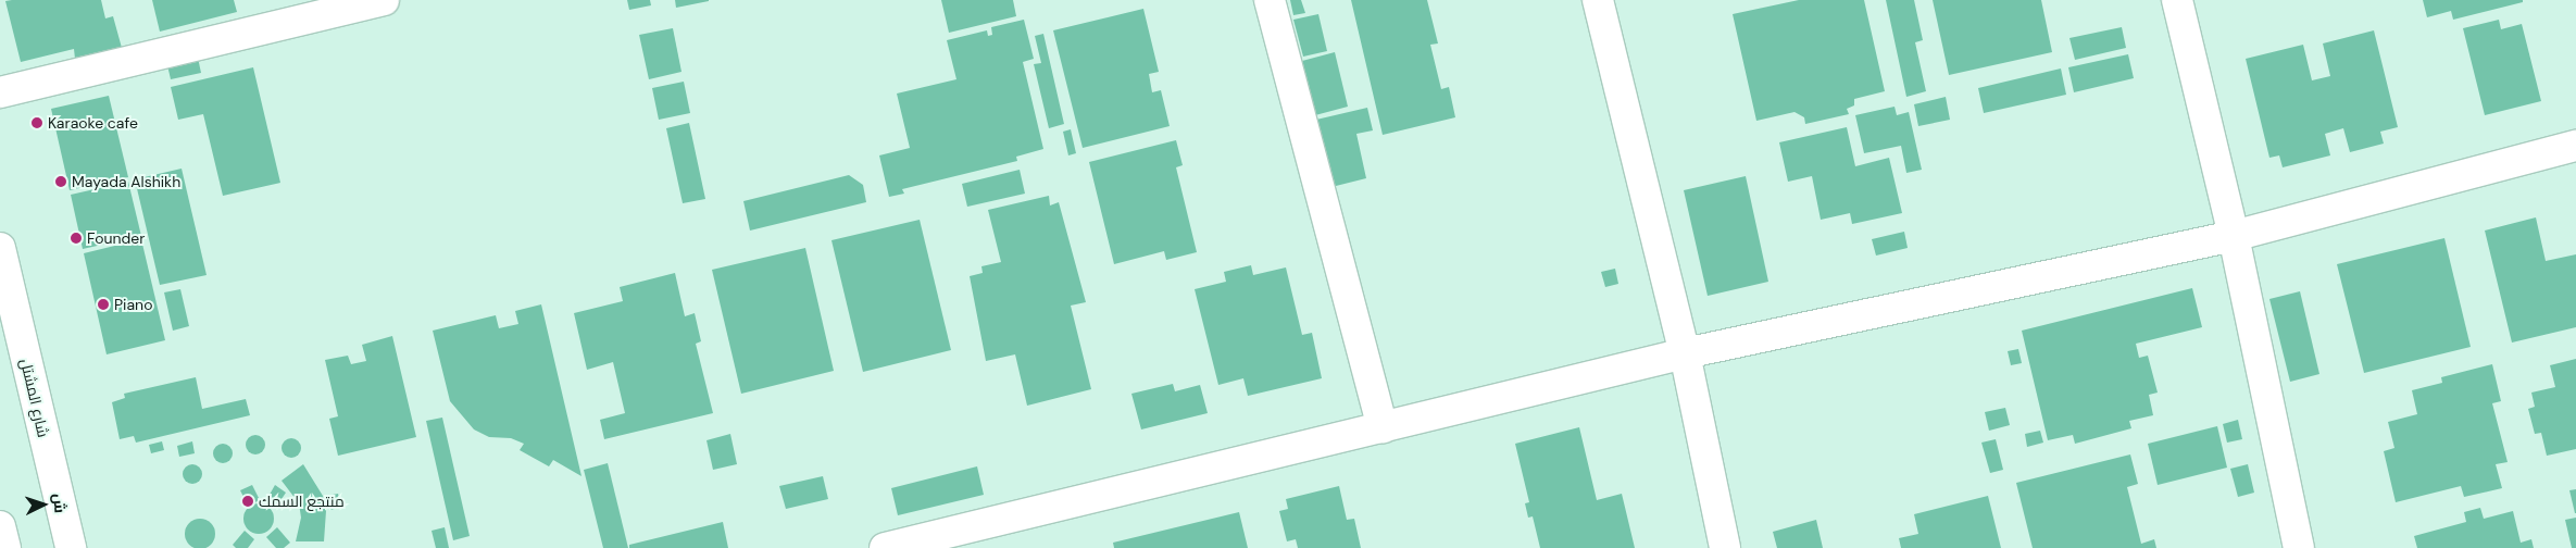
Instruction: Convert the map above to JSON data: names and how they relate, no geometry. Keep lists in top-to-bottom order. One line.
{"streets":{"street":["شارع المشتل"]},"places":["Karaoke cafe","Mayada Alshikh","Founder","Piano","منتجع السمك"],"north":"right"}
